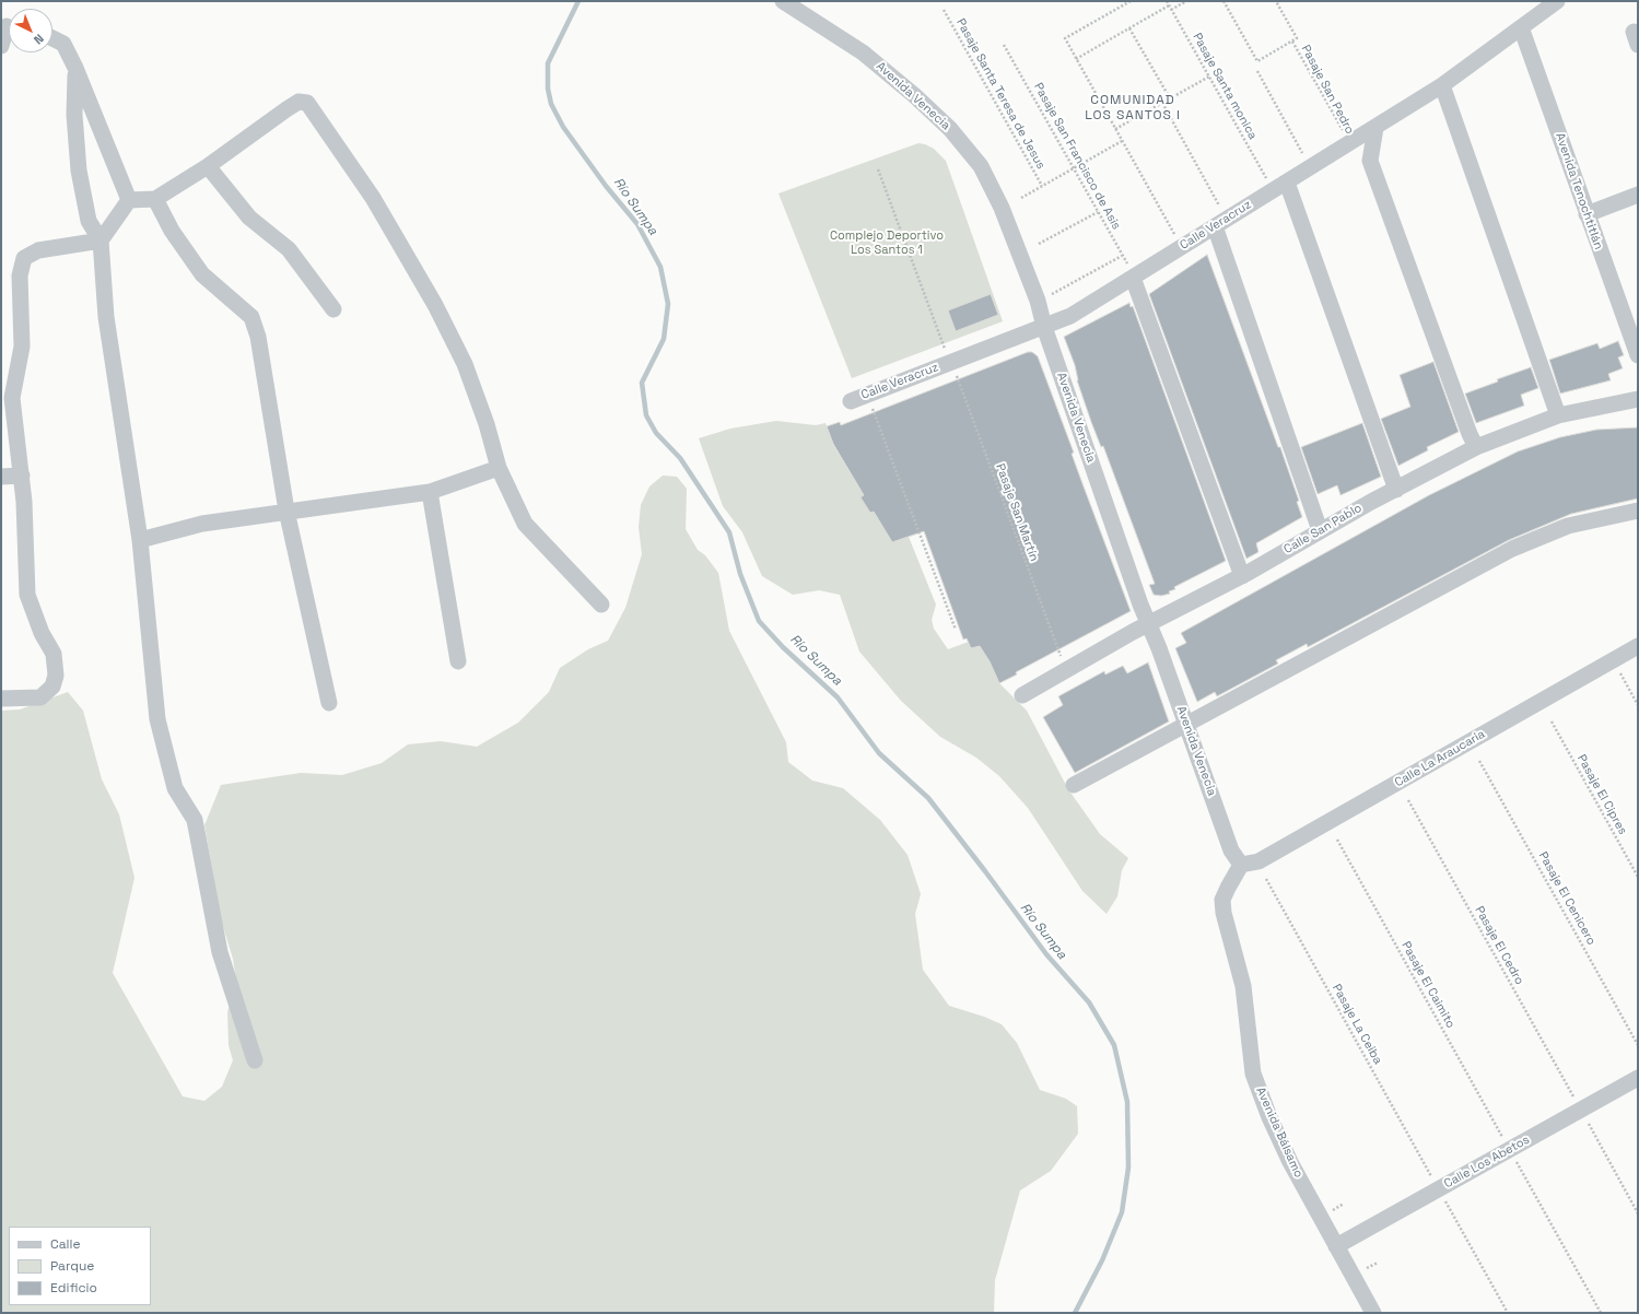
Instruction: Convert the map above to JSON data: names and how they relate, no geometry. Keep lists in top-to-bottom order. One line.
{"streets":{"street":["Avenida Venecia","Avenida Tenochtitlán","Calle Veracruz","Calle San Pablo","Calle La Araucaria","Avenida Bálsamo","Calle Los Abetos"],"path":["Pasaje Santa monica","Pasaje San Pedro","Pasaje Santa Teresa de Jesus","Pasaje San Francisco de Asis","Pasaje San Martín","Pasaje El Cipres","Pasaje El Cenicero","Pasaje El Cedro","Pasaje El Caimito","Pasaje La Ceiba"]},"crossings":[["Pasaje San Pedro","Calle Veracruz"],["Avenida Venecia","Calle Veracruz"],["Avenida Venecia","Calle San Pablo"],["Avenida Venecia","Calle La Araucaria"],["Avenida Venecia","Avenida Bálsamo"],["Pasaje San Francisco de Asis","Calle Veracruz"],["Avenida Tenochtitlán","Calle Veracruz"],["Calle Veracruz","Pasaje San Martín"],["Pasaje San Martín","Calle San Pablo"],["Calle La Araucaria","Avenida Bálsamo"],["Avenida Bálsamo","Calle Los Abetos"]],"districts":["COMUNIDAD LOS SANTOS I"],"water":["Río Sumpa"],"parks":["Complejo Deportivo Los Santos 1"],"legend":["Calle","Parque","Edificio"],"north":"bottom right"}
